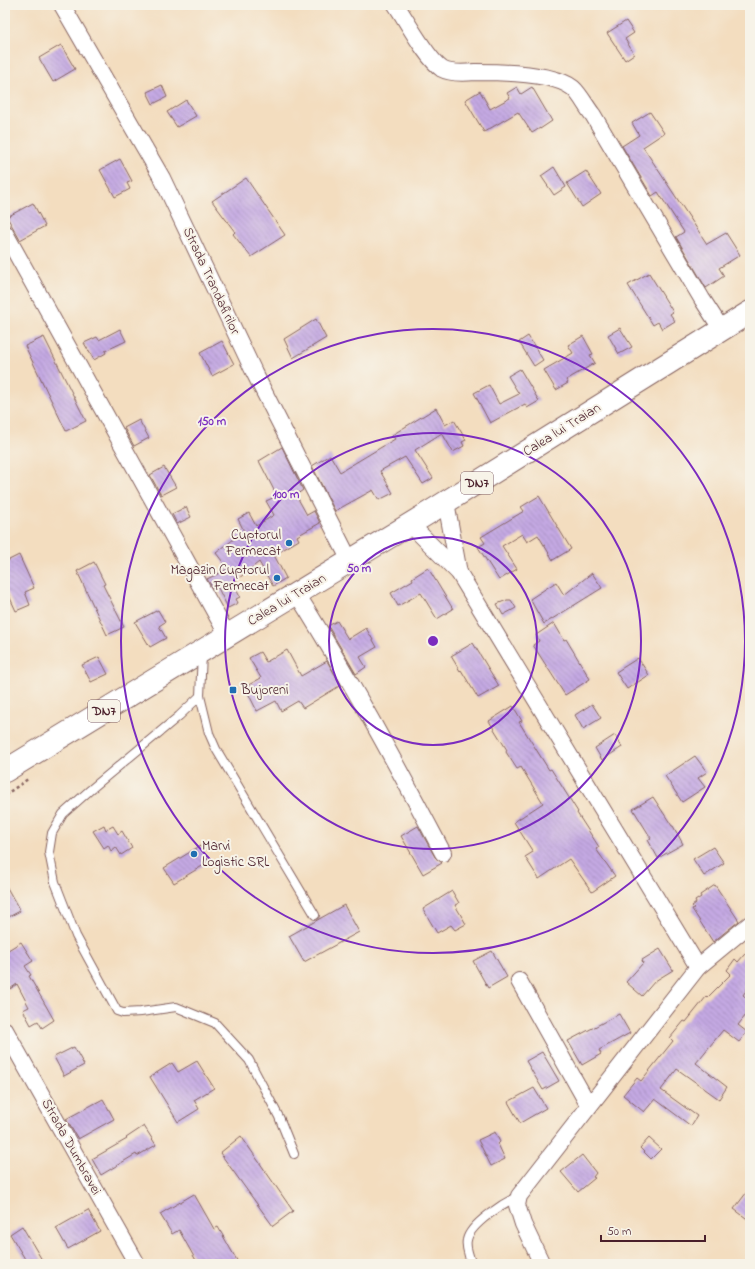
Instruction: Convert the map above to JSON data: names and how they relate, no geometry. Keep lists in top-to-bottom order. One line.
{"streets":{"highway":["Calea lui Traian","DN7"],"street":["Strada Trandafirilor","Strada Dumbravei"]},"crossings":[["Strada Trandafirilor","Calea lui Traian"]],"places":{"other":["Cuptorul Fermecat","Magazin Cuptorul Fermecat","Marvi Logistic SRL"],"transit":["Bujoreni"]},"scale_bar":"50 m","rings":["150 m","100 m","50 m"]}
